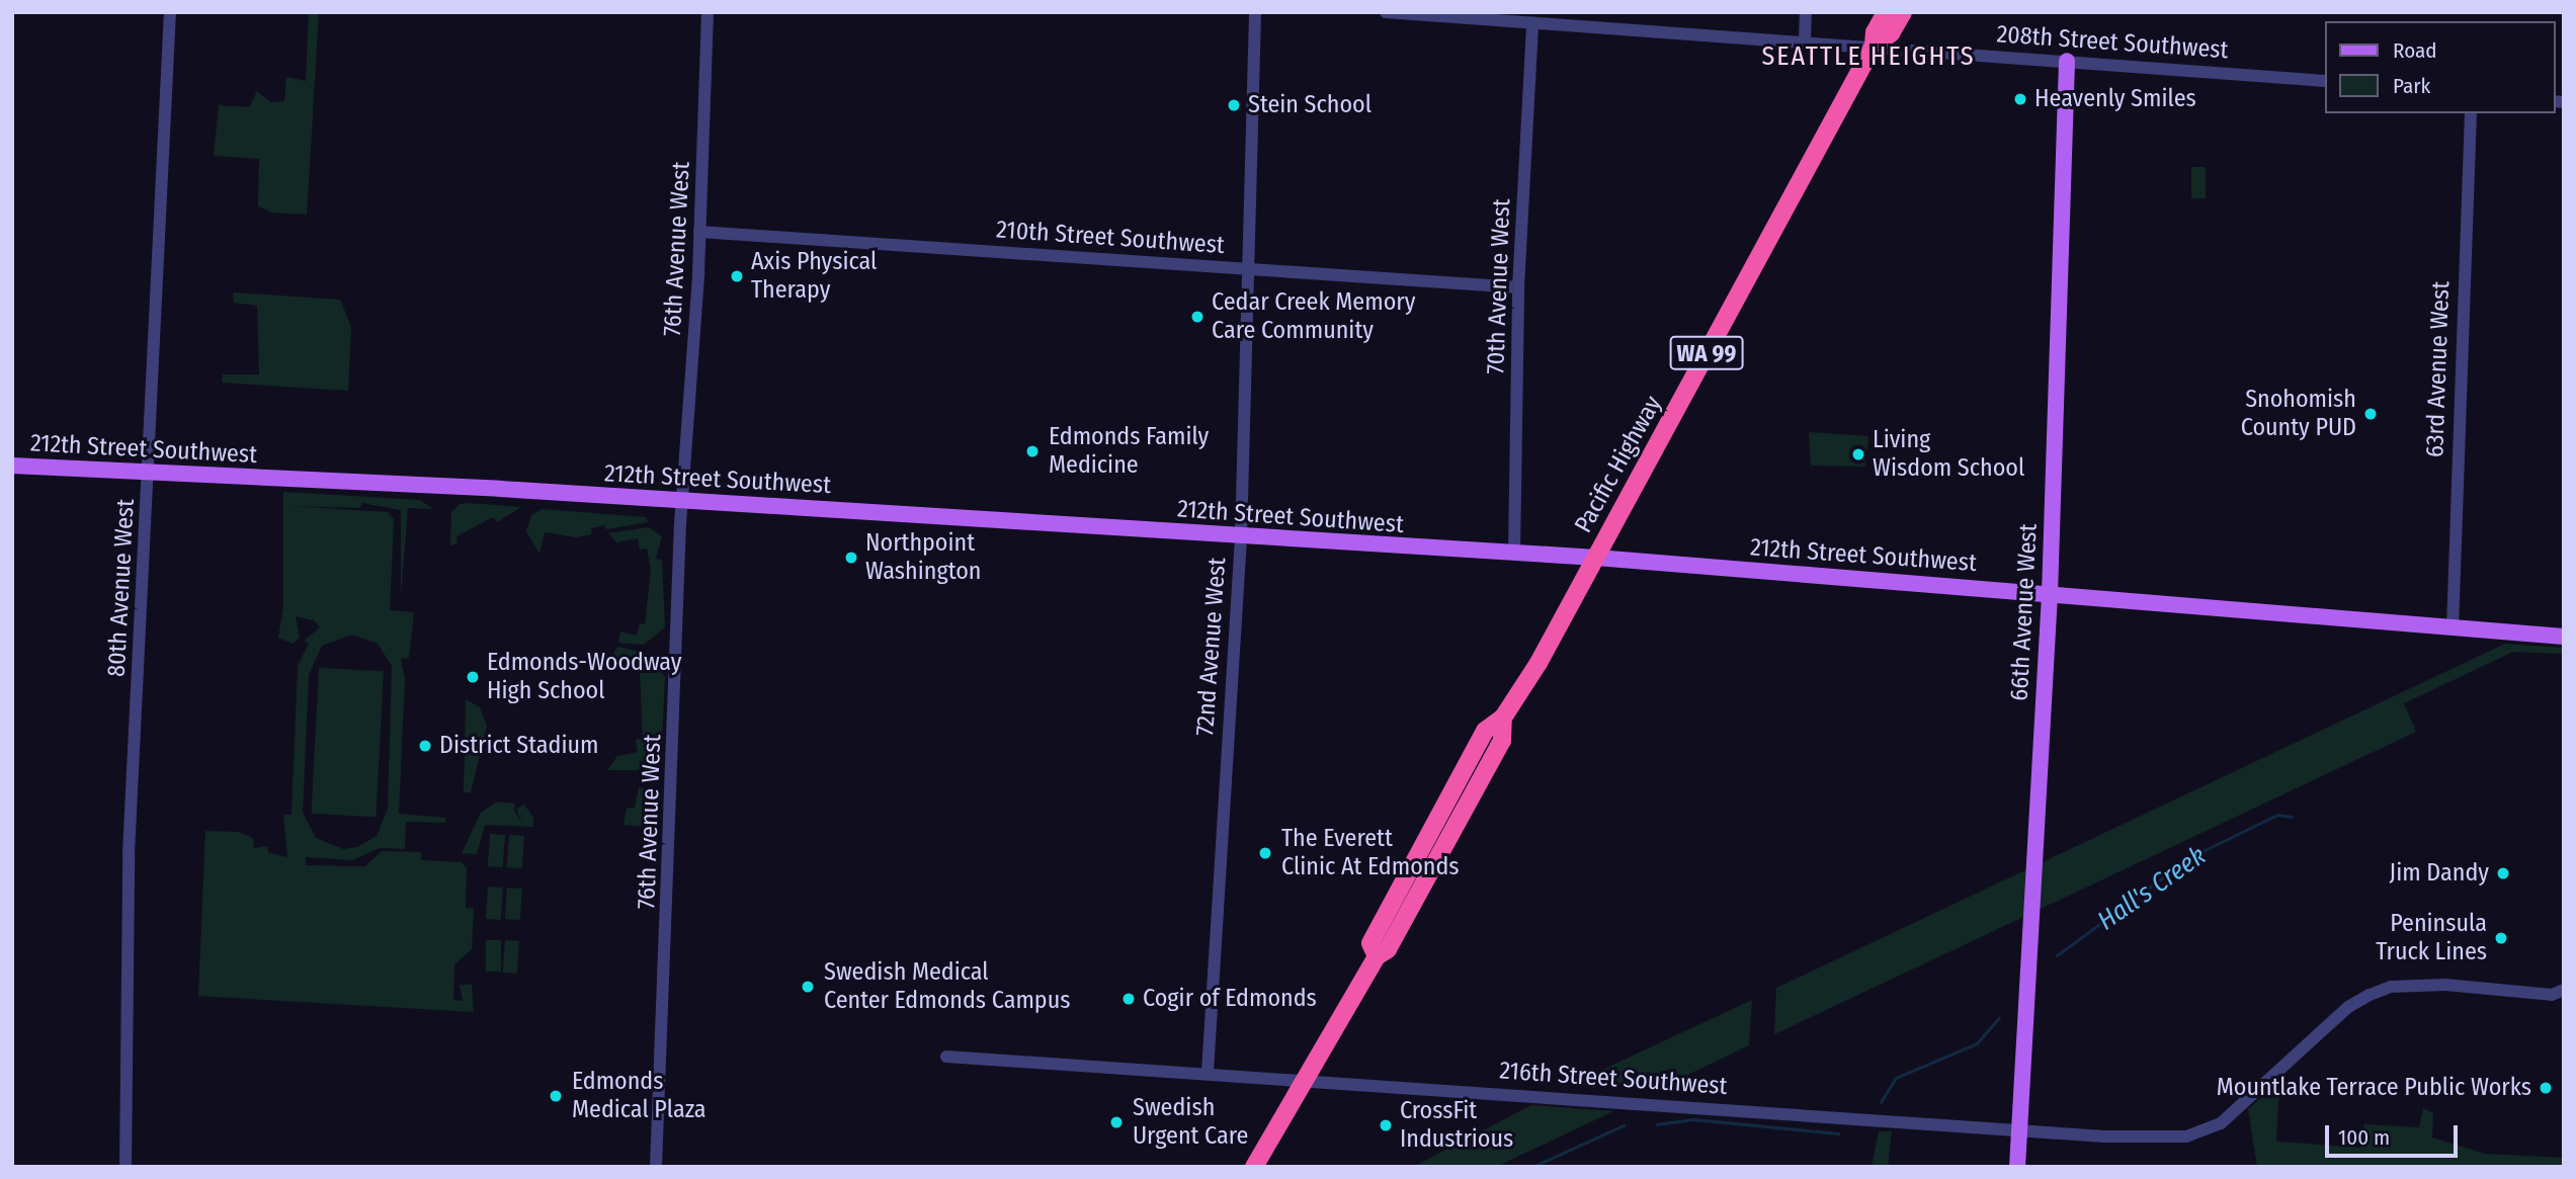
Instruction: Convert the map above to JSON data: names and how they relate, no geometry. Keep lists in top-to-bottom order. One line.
{"streets":{"highway":["WA 99","Pacific Highway"],"main road":["212th Street Southwest","66th Avenue West"],"street":["208th Street Southwest","210th Street Southwest","76th Avenue West","70th Avenue West","63rd Avenue West","80th Avenue West","72nd Avenue West","216th Street Southwest"]},"crossings":[["208th Street Southwest","70th Avenue West"],["208th Street Southwest","Pacific Highway"],["208th Street Southwest","66th Avenue West"],["210th Street Southwest","76th Avenue West"],["210th Street Southwest","70th Avenue West"],["210th Street Southwest","72nd Avenue West"],["76th Avenue West","212th Street Southwest"],["70th Avenue West","212th Street Southwest"],["63rd Avenue West","212th Street Southwest"],["212th Street Southwest","Pacific Highway"],["212th Street Southwest","80th Avenue West"],["212th Street Southwest","66th Avenue West"],["212th Street Southwest","72nd Avenue West"],["Pacific Highway","216th Street Southwest"],["66th Avenue West","216th Street Southwest"],["72nd Avenue West","216th Street Southwest"]],"districts":["SEATTLE HEIGHTS"],"water":["Hall's Creek"],"places":["Heavenly Smiles","Stein School","Axis Physical Therapy","Cedar Creek Memory Care Community","Snohomish County PUD","Edmonds Family Medicine","Living Wisdom School","Northpoint Washington","Edmonds-Woodway High School","District Stadium","The Everett Clinic At Edmonds","Jim Dandy","Peninsula Truck Lines","Swedish Medical Center Edmonds Campus","Cogir of Edmonds","Mountlake Terrace Public Works","Edmonds Medical Plaza","Swedish Urgent Care","CrossFit Industrious"],"legend":["Road","Park"],"scale_bar":"100 m"}
